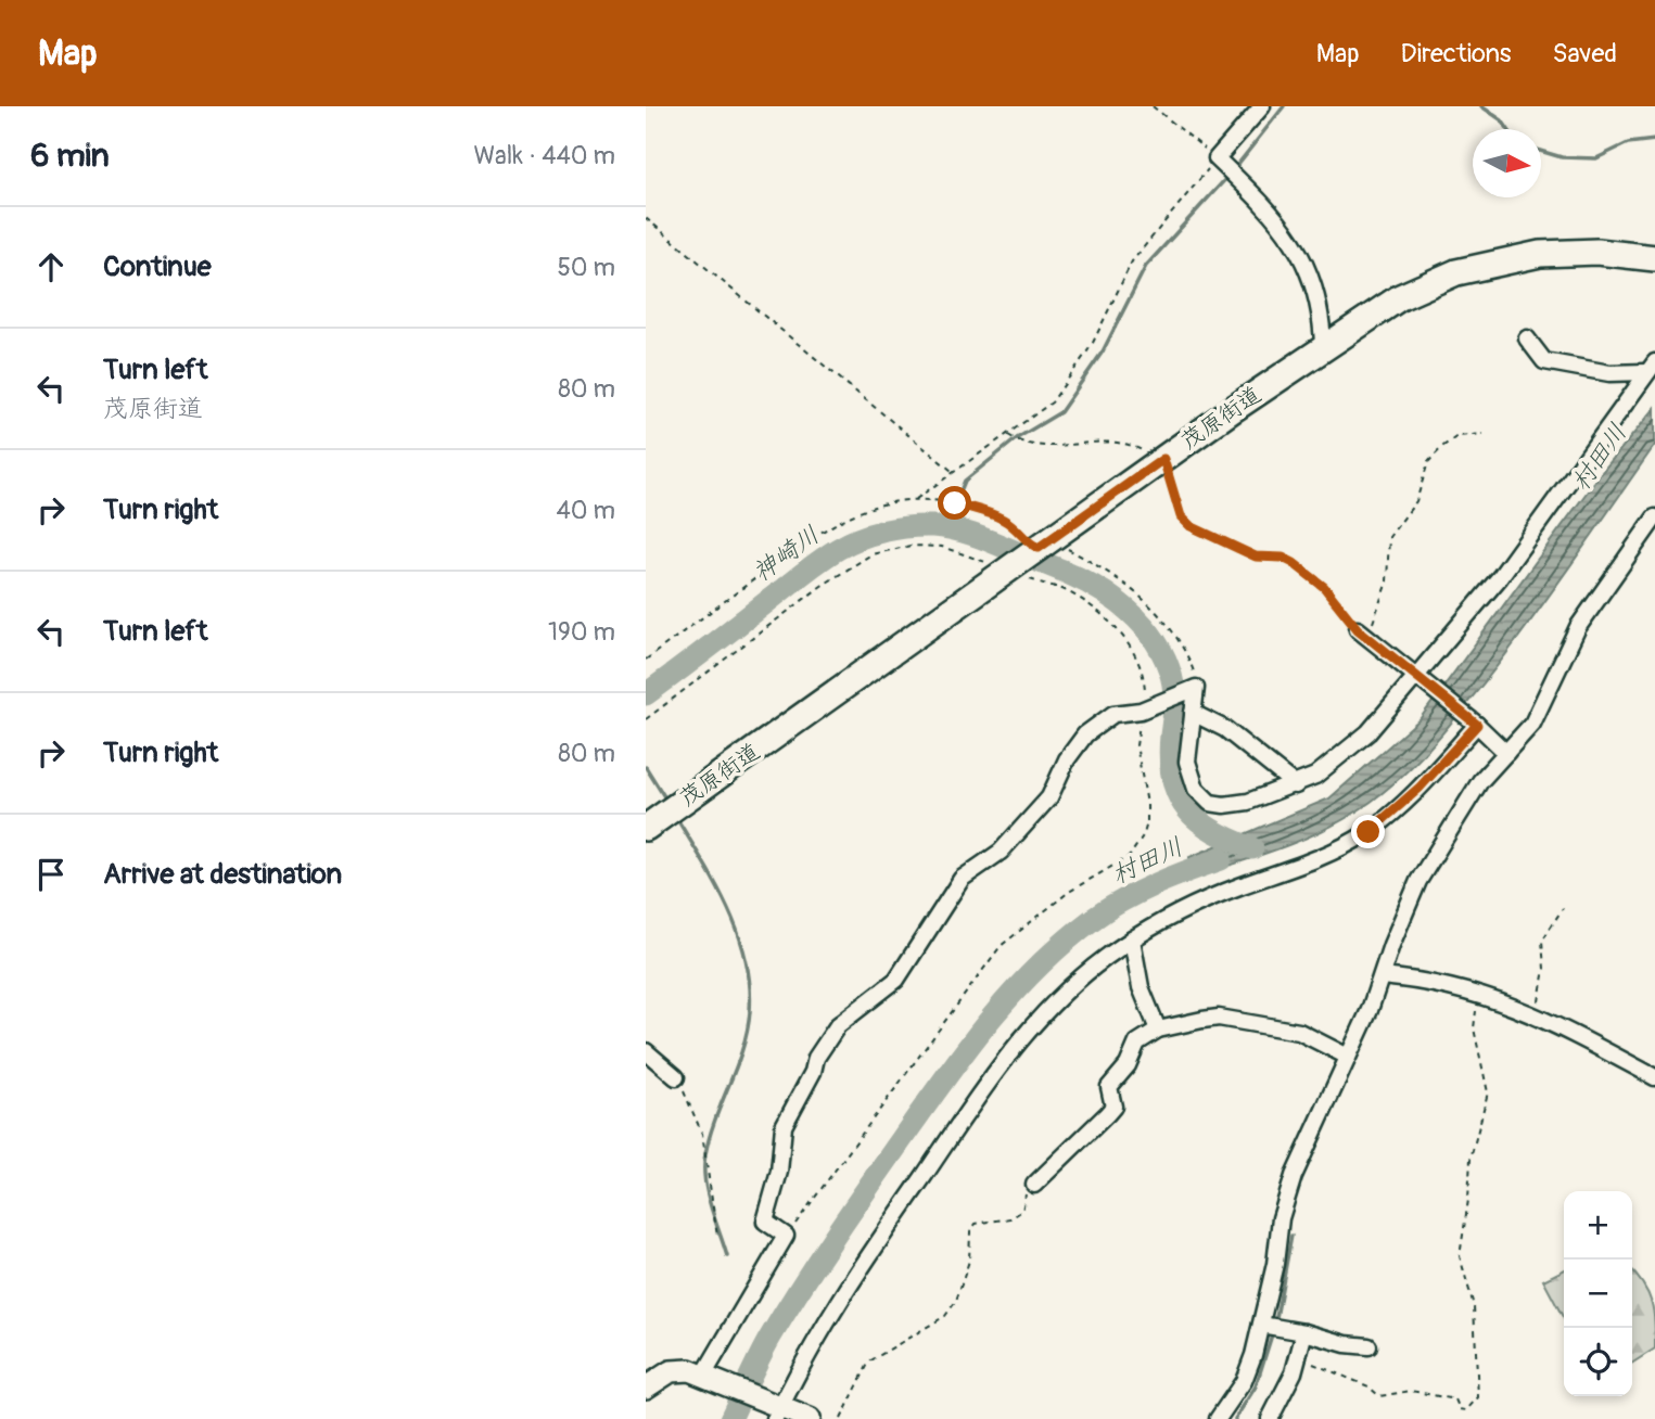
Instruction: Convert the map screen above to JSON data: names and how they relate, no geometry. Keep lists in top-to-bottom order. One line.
{"streets":{"main road":["茂原街道"]},"water":["村田川","神崎川"],"north":"right","page":{"header":"Map","nav":["Map","Directions","Saved"],"heading":["6 min","Walk · 440 m"],"list":[["Continue","50 m"],["Turn left","茂原街道","80 m"],["Turn right","40 m"],["Turn left","190 m"],["Turn right","80 m"],"Arrive at destination"],"map_buttons":["+","−"]}}
